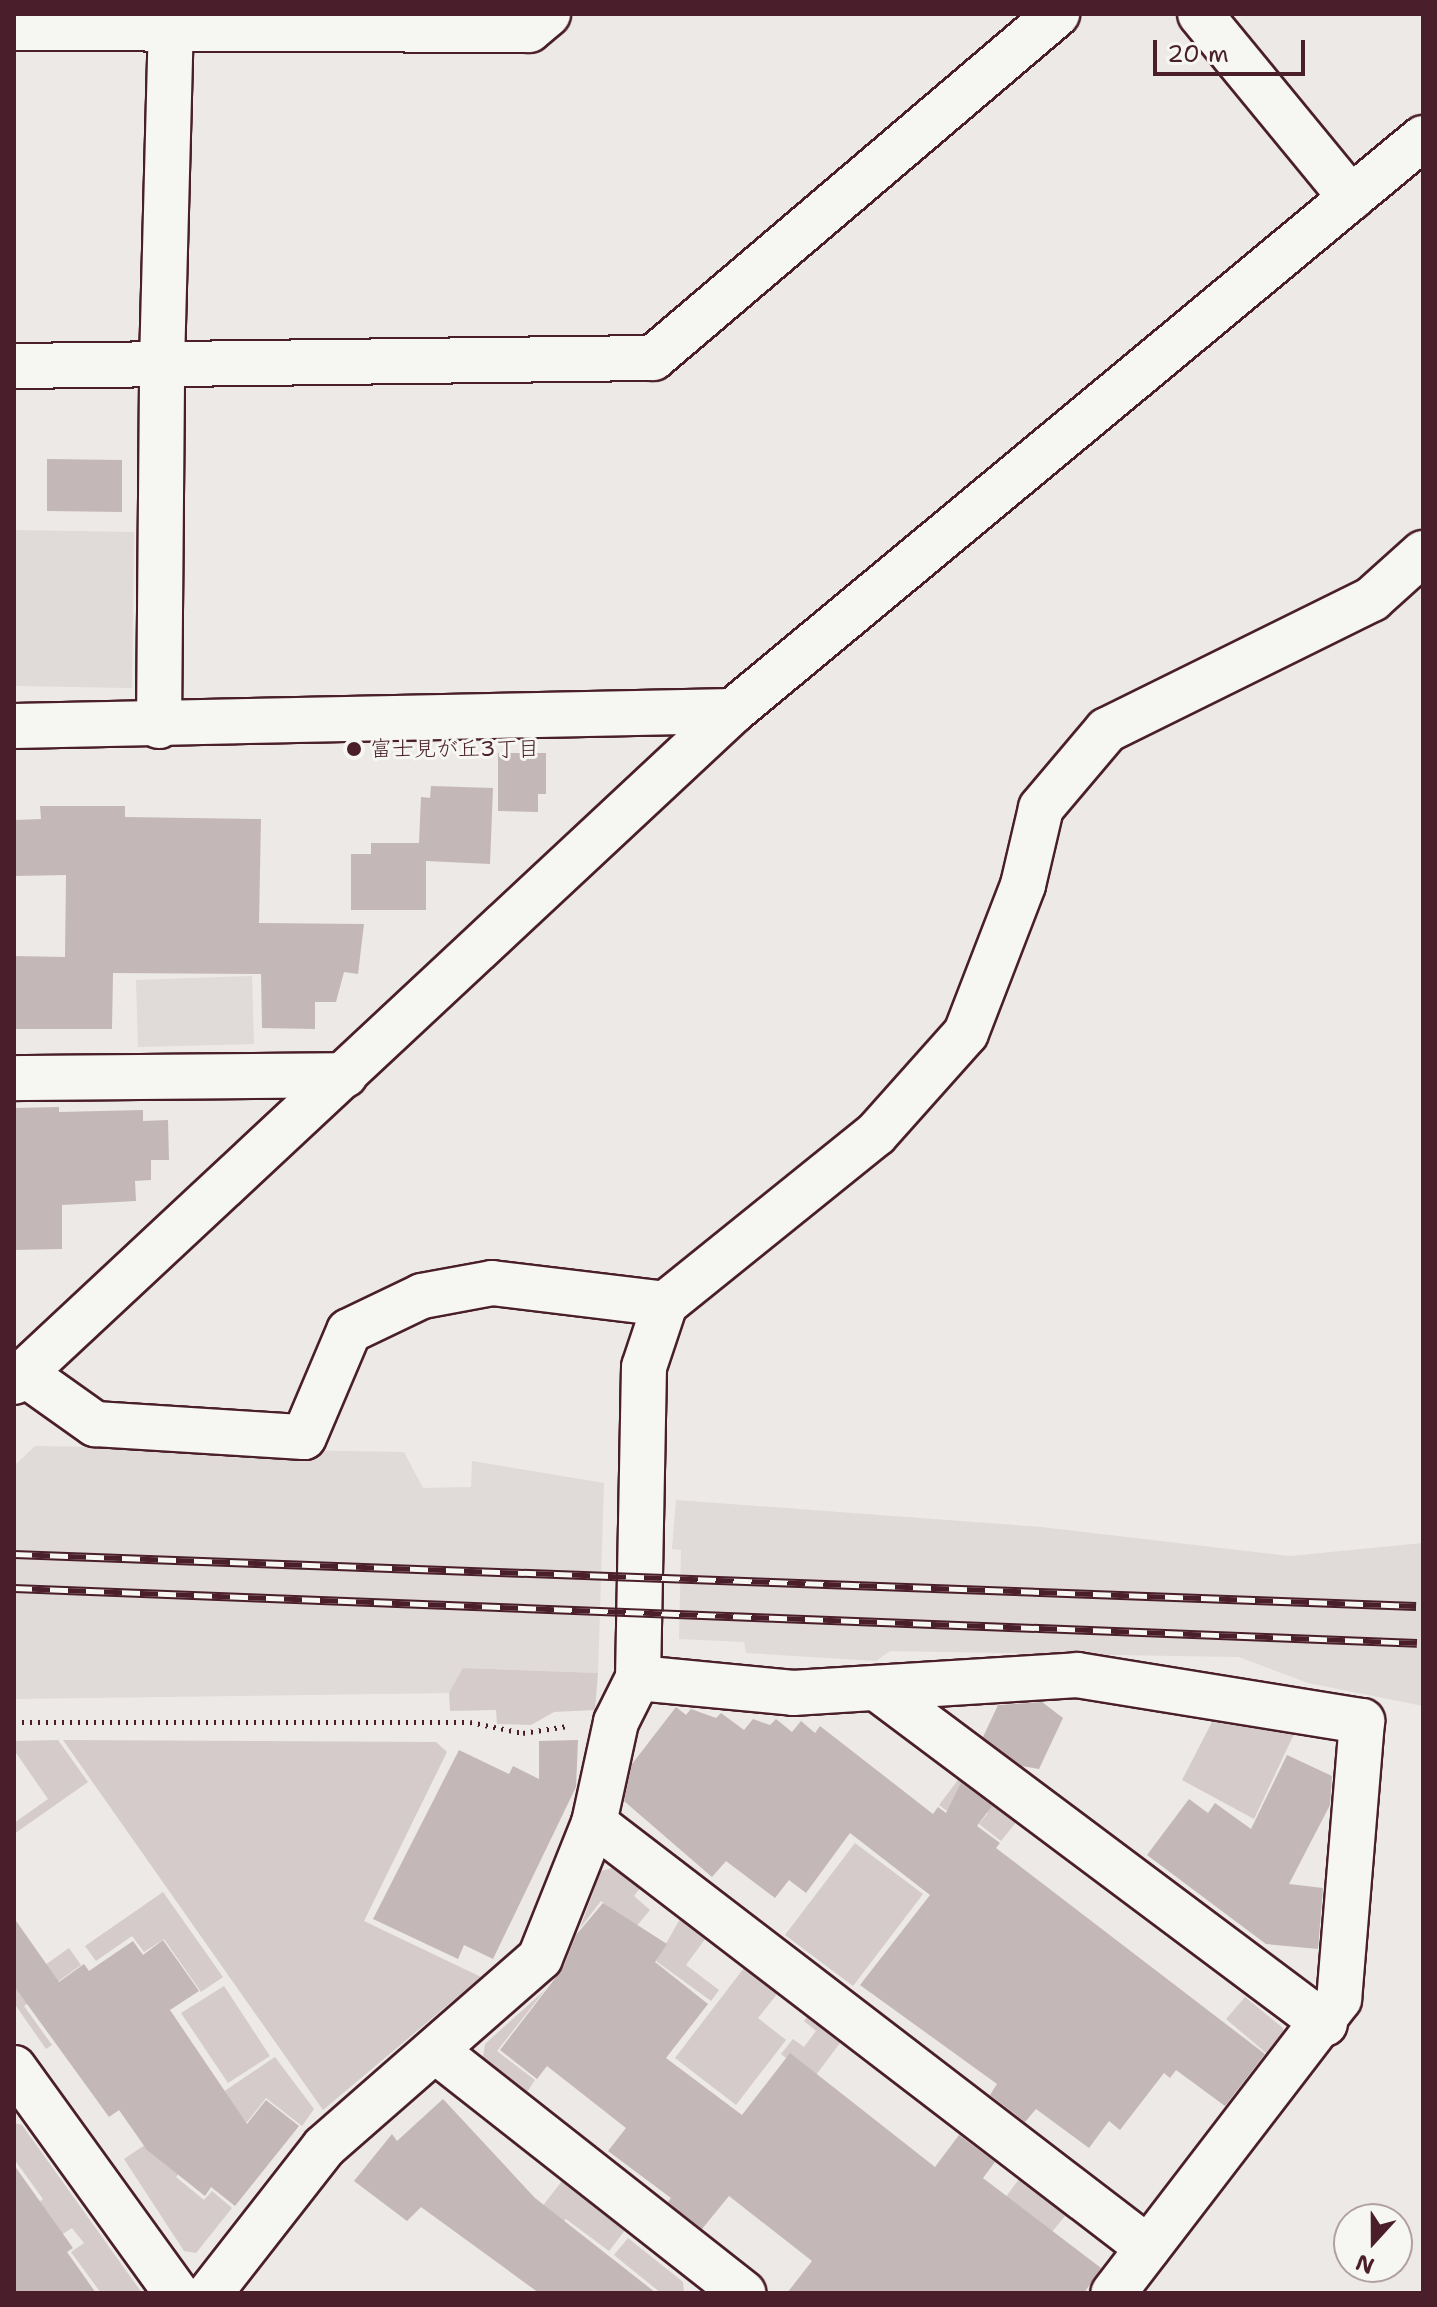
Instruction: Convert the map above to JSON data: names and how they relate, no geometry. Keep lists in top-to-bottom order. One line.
{"places":["富士見が丘3丁目"],"scale_bar":"20 m","north":"bottom"}
